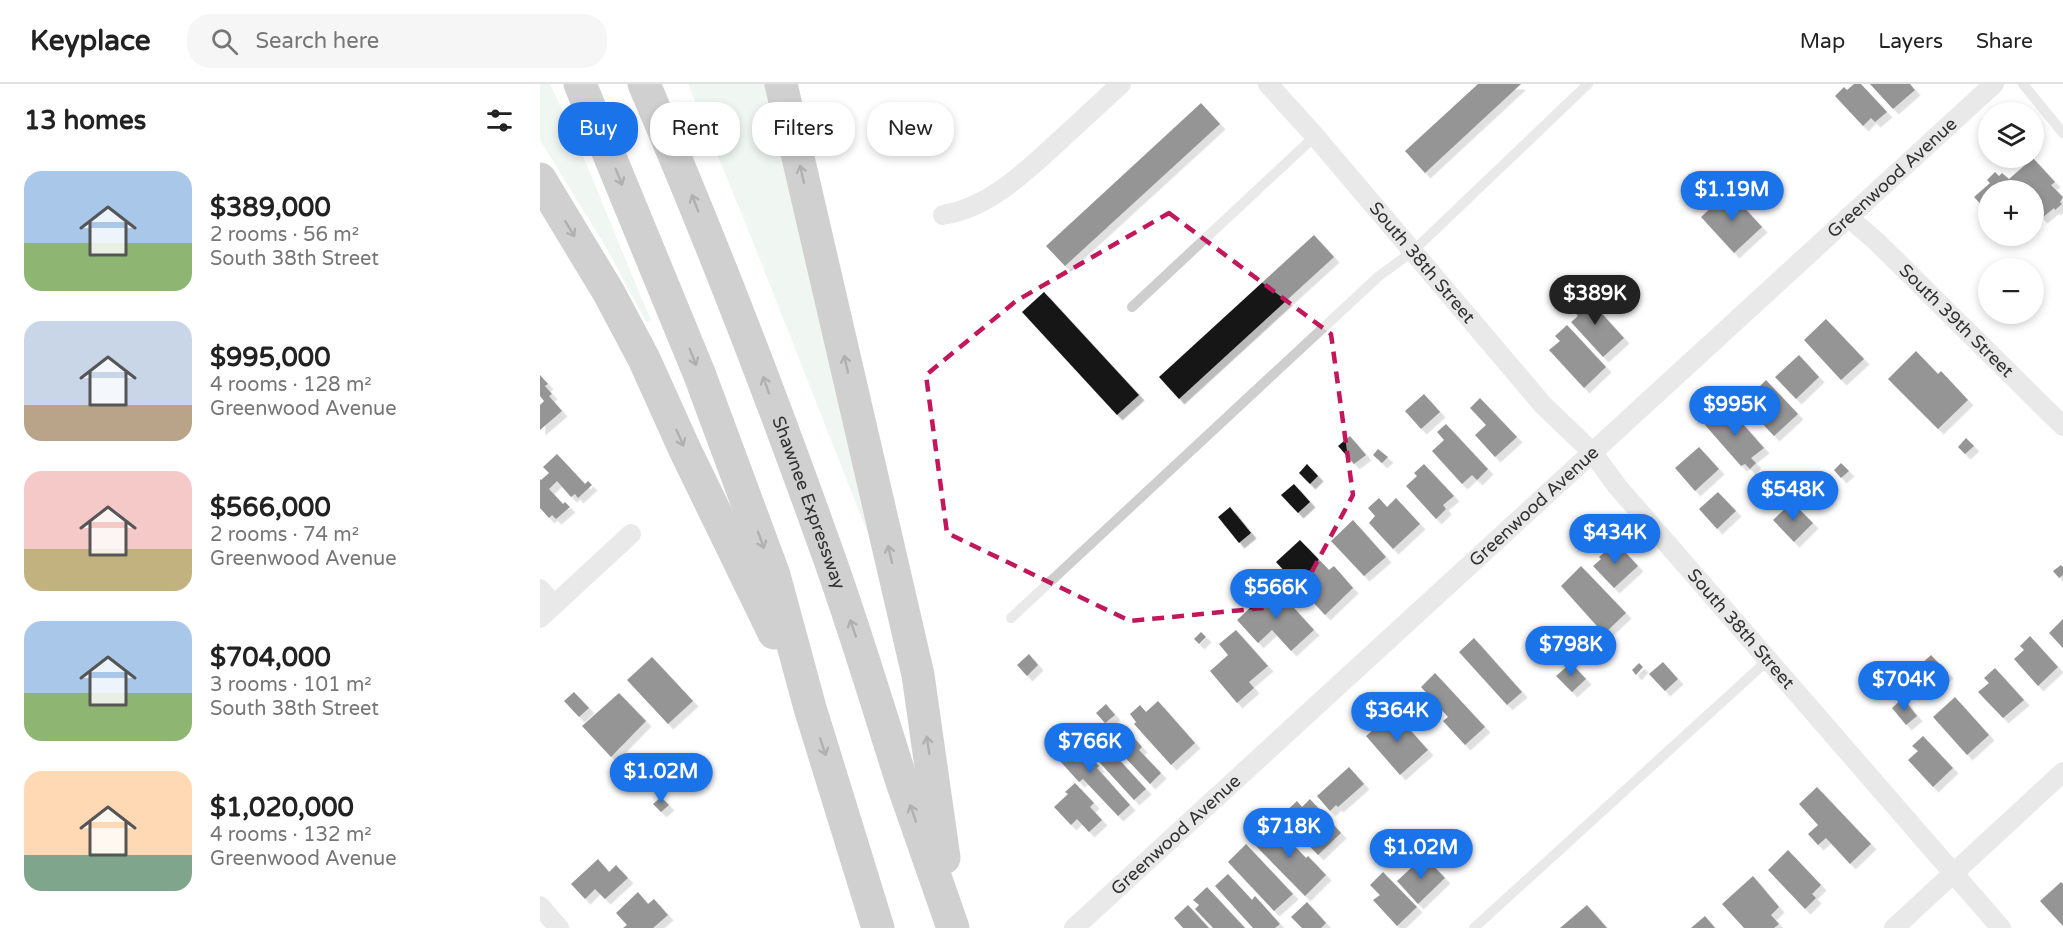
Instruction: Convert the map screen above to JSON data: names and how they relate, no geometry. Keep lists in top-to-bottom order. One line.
{"streets":{"highway":["Shawnee Expressway"],"street":["Greenwood Avenue","South 38th Street","South 39th Street"]},"crossings":[["Greenwood Avenue","South 38th Street"],["Greenwood Avenue","South 39th Street"]],"page":{"header":"Keyplace","search":"Search here","nav":["Map","Layers","Share"],"heading":"13 homes","map_buttons":["+","−"],"chip":["Buy","Rent","Filters","New"],"list":[{"name":"$389,000","note":"2 rooms · 56 m² · South 38th Street"},{"name":"$995,000","note":"4 rooms · 128 m² · Greenwood Avenue"},{"name":"$566,000","note":"2 rooms · 74 m² · Greenwood Avenue"},{"name":"$704,000","note":"3 rooms · 101 m² · South 38th Street"},{"name":"$1,020,000","note":"4 rooms · 132 m² · Greenwood Avenue"}],"price":["$1.19M","$389K","$995K","$548K","$434K","$566K","$798K","$704K","$364K","$766K","$1.02M","$718K","$1.02M"]}}
